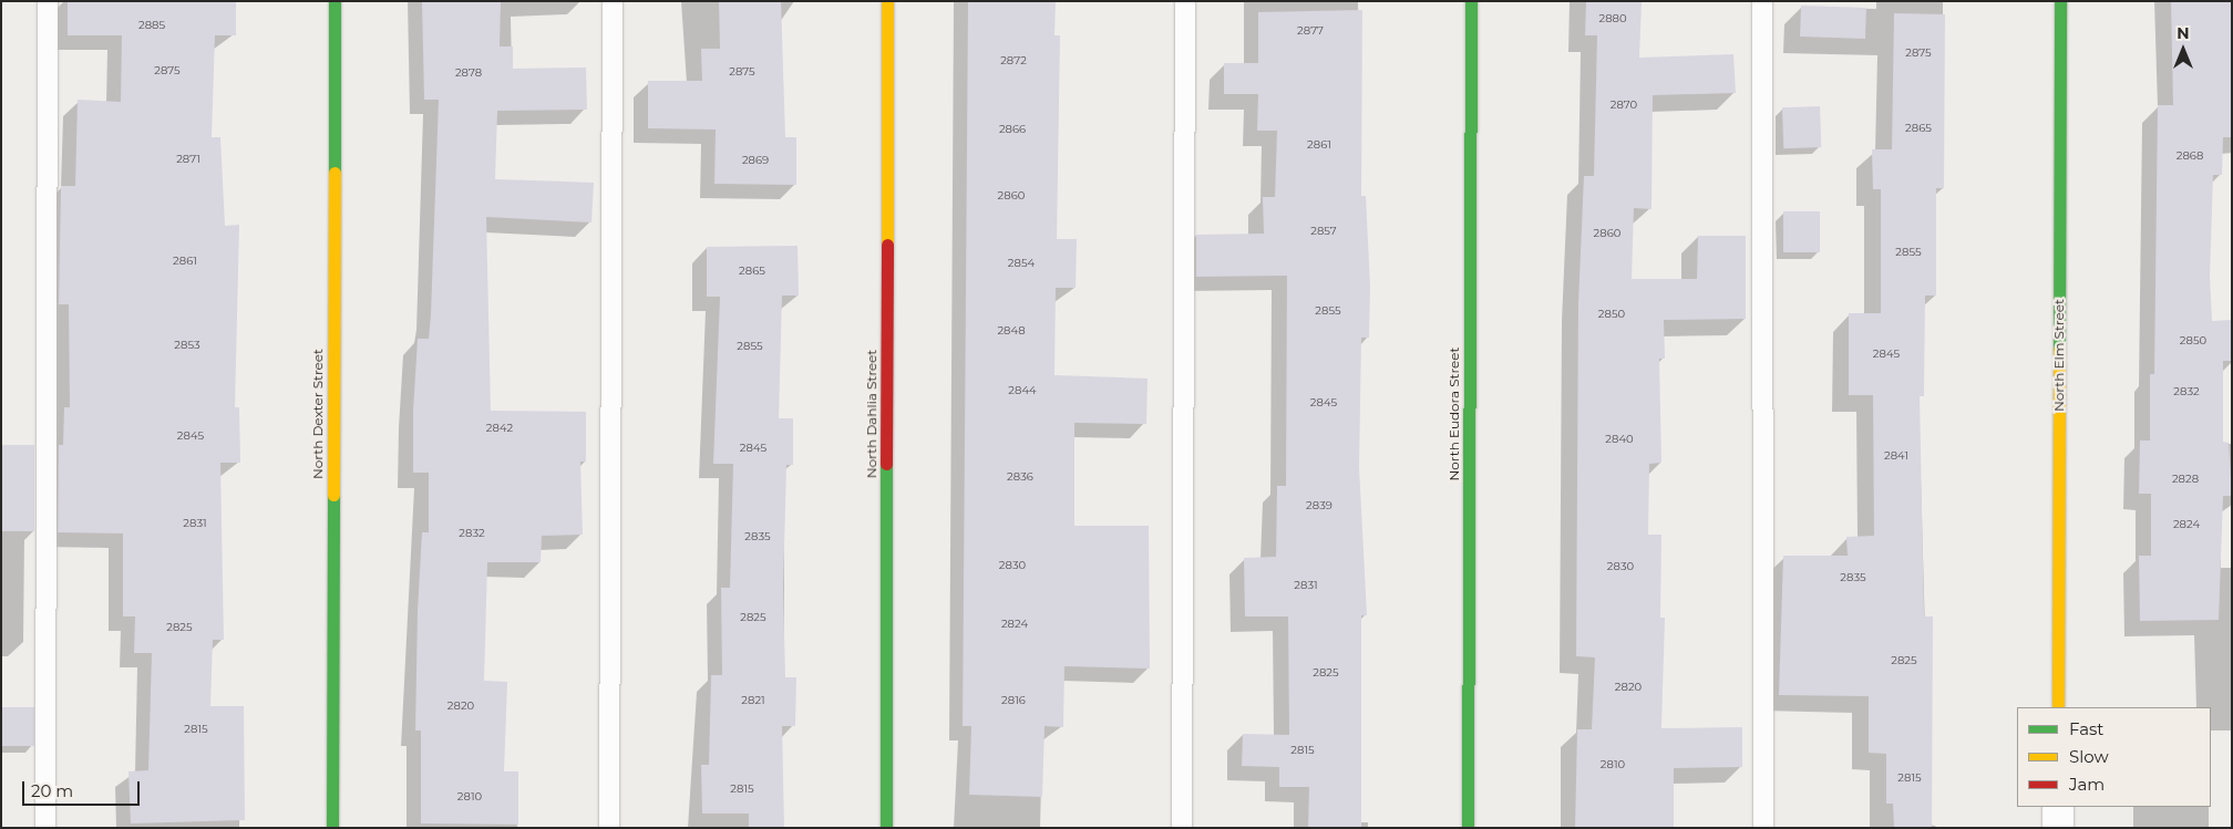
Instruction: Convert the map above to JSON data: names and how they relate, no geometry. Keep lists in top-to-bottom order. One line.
{"streets":{"street":["North Elm Street","North Dexter Street","North Dahlia Street","North Eudora Street"]},"house_numbers":["2880","2885","2877","2875","2872","2875","2875","2878","2870","2865","2866","2861","2868","2871","2869","2860","2857","2860","2855","2861","2854","2865","2855","2850","2848","2850","2853","2855","2845","2844","2832","2845","2842","2845","2840","2845","2841","2836","2828","2839","2831","2824","2832","2835","2830","2830","2835","2831","2825","2824","2825","2825","2825","2820","2821","2816","2820","2815","2815","2810","2815","2815","2810"],"legend":["Fast","Slow","Jam"],"scale_bar":"20 m","north":"top"}
